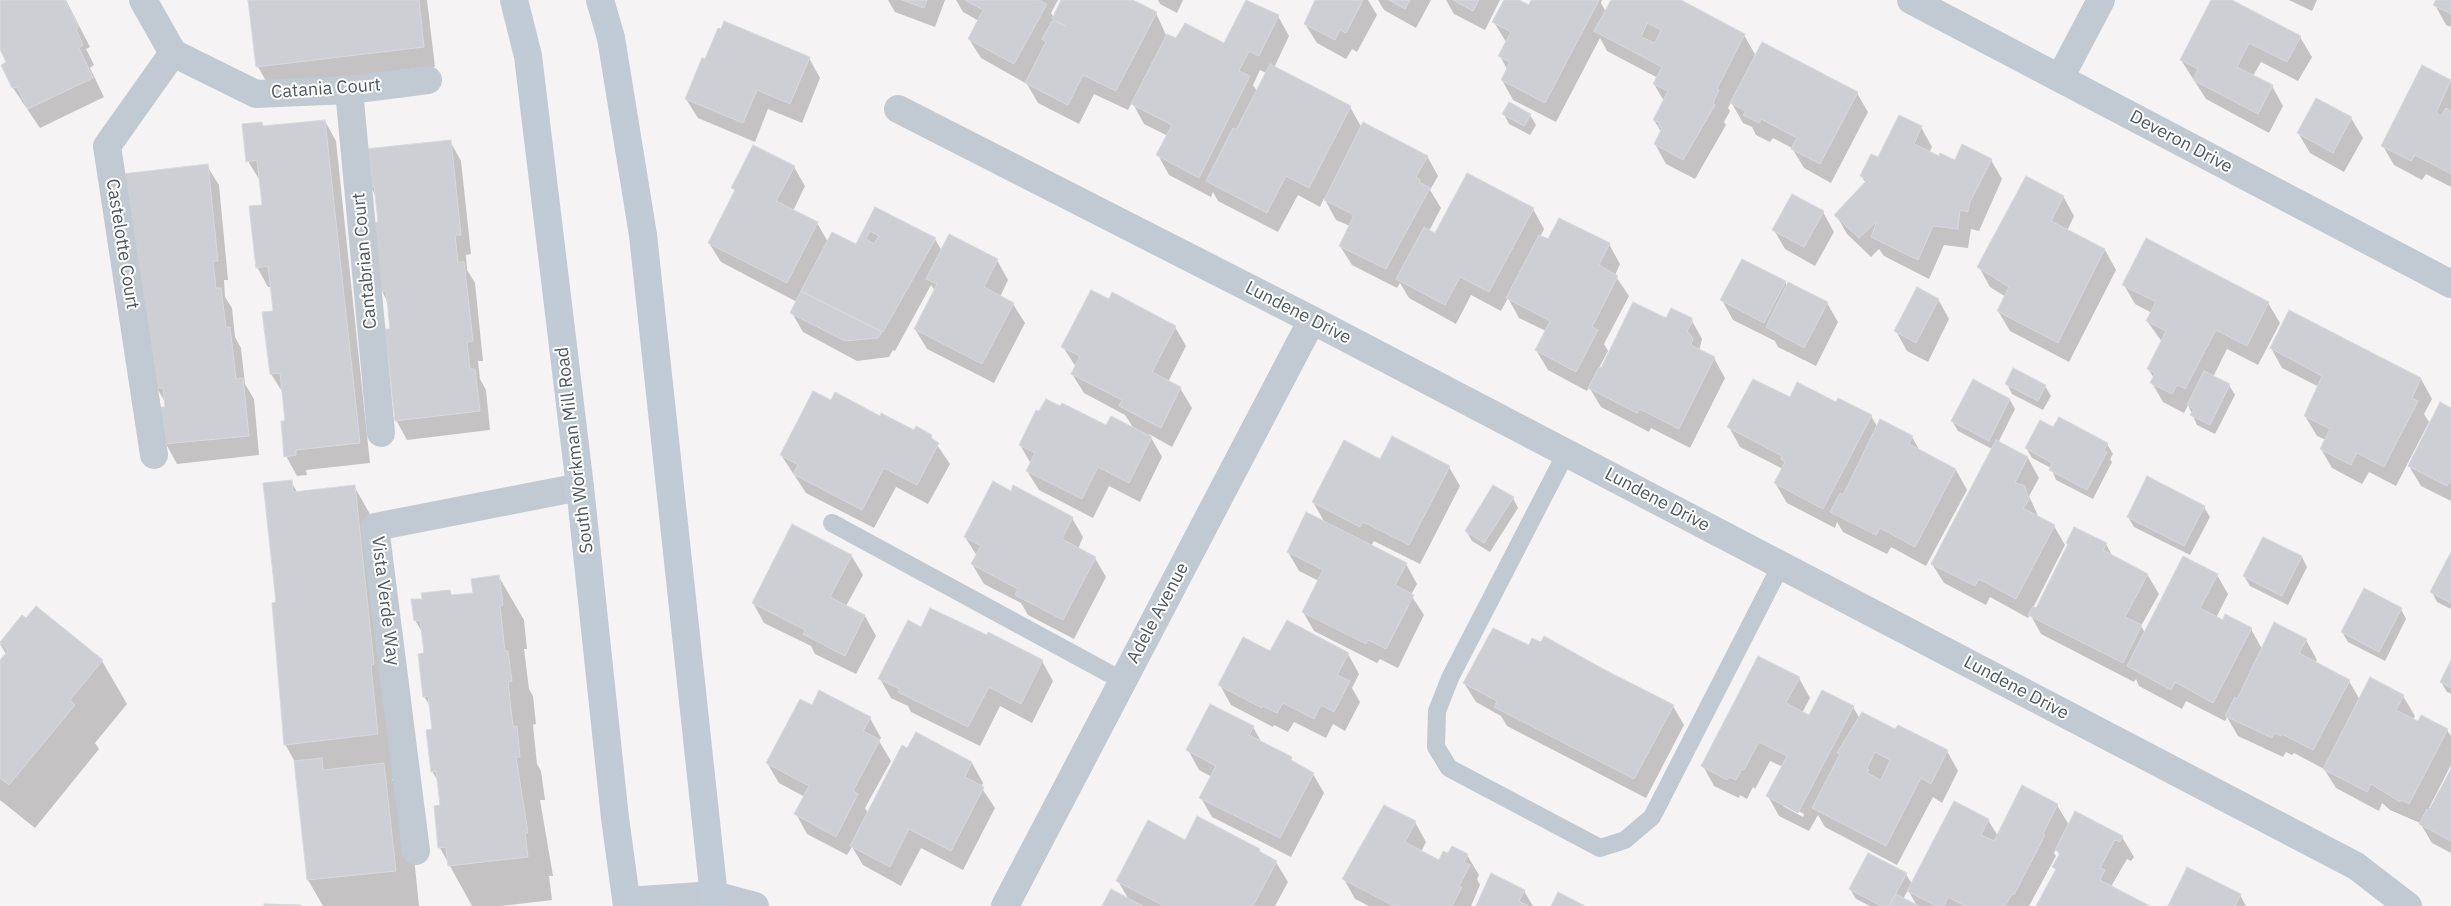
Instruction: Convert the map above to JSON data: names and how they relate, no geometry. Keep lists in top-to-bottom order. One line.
{"streets":{"main road":["South Workman Mill Road"],"street":["Catania Court","Deveron Drive","Castelotte Court","Cantabrian Court","Lundene Drive","Vista Verde Way","Adele Avenue"]},"crossings":[["Catania Court","Castelotte Court"],["Catania Court","Cantabrian Court"],["Lundene Drive","Adele Avenue"],["South Workman Mill Road","Vista Verde Way"]]}
